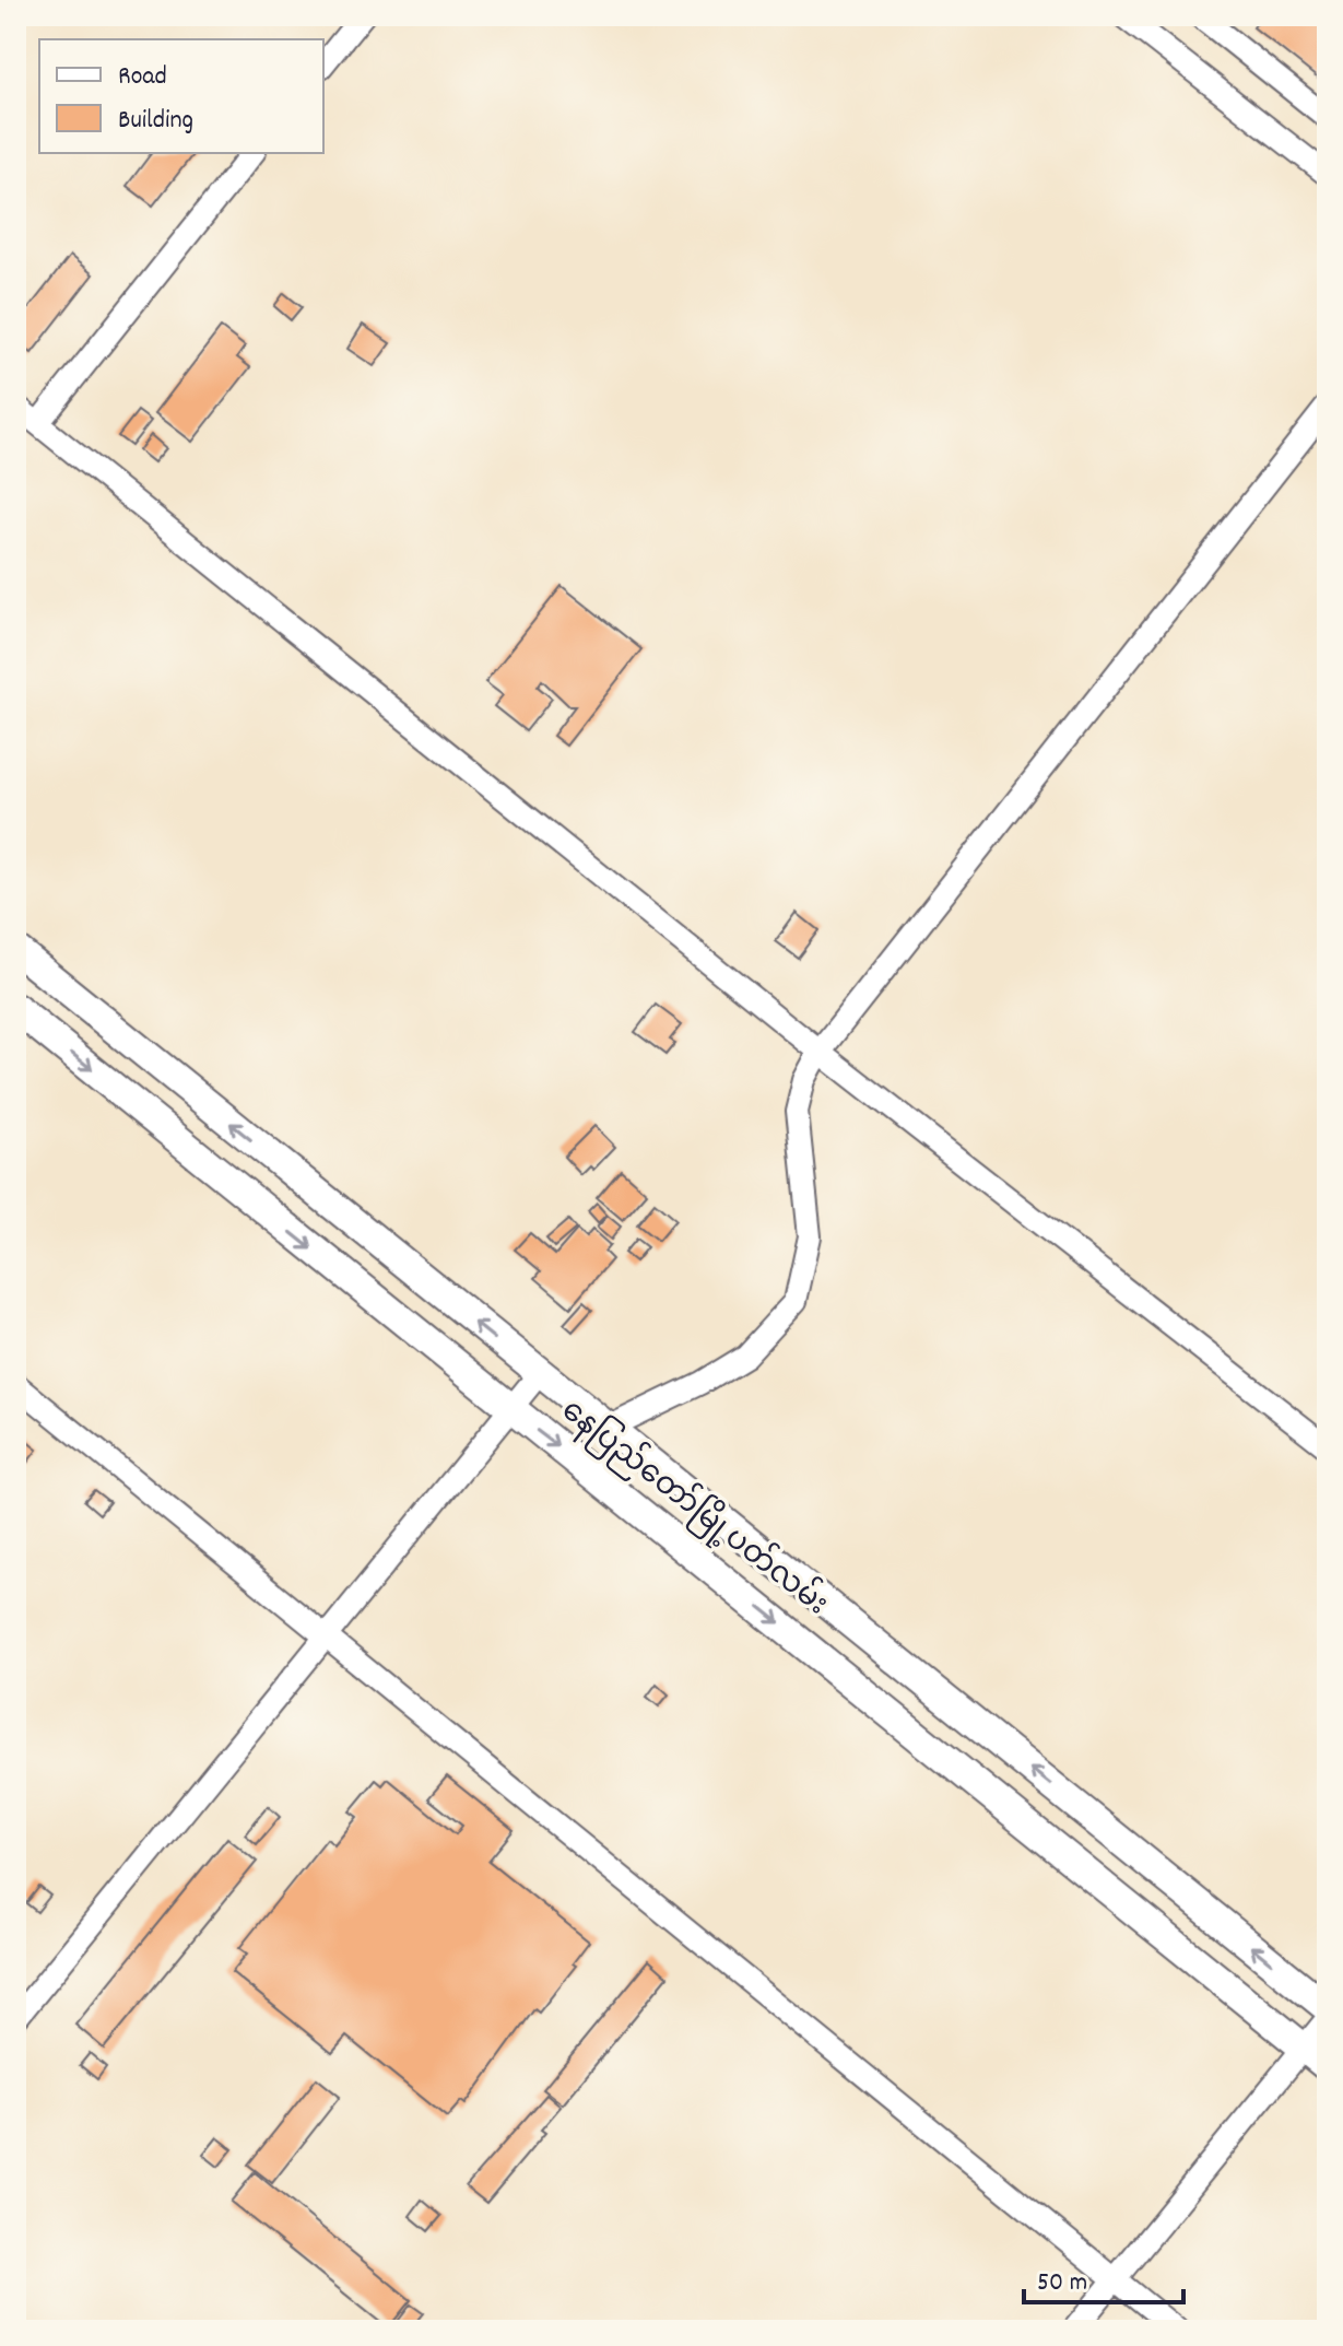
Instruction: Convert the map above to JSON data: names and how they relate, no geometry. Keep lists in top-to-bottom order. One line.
{"streets":{"main road":["နေပြည်တော်မြို့ပတ်လမ်း"]},"legend":["Road","Building"],"scale_bar":"50 m"}
